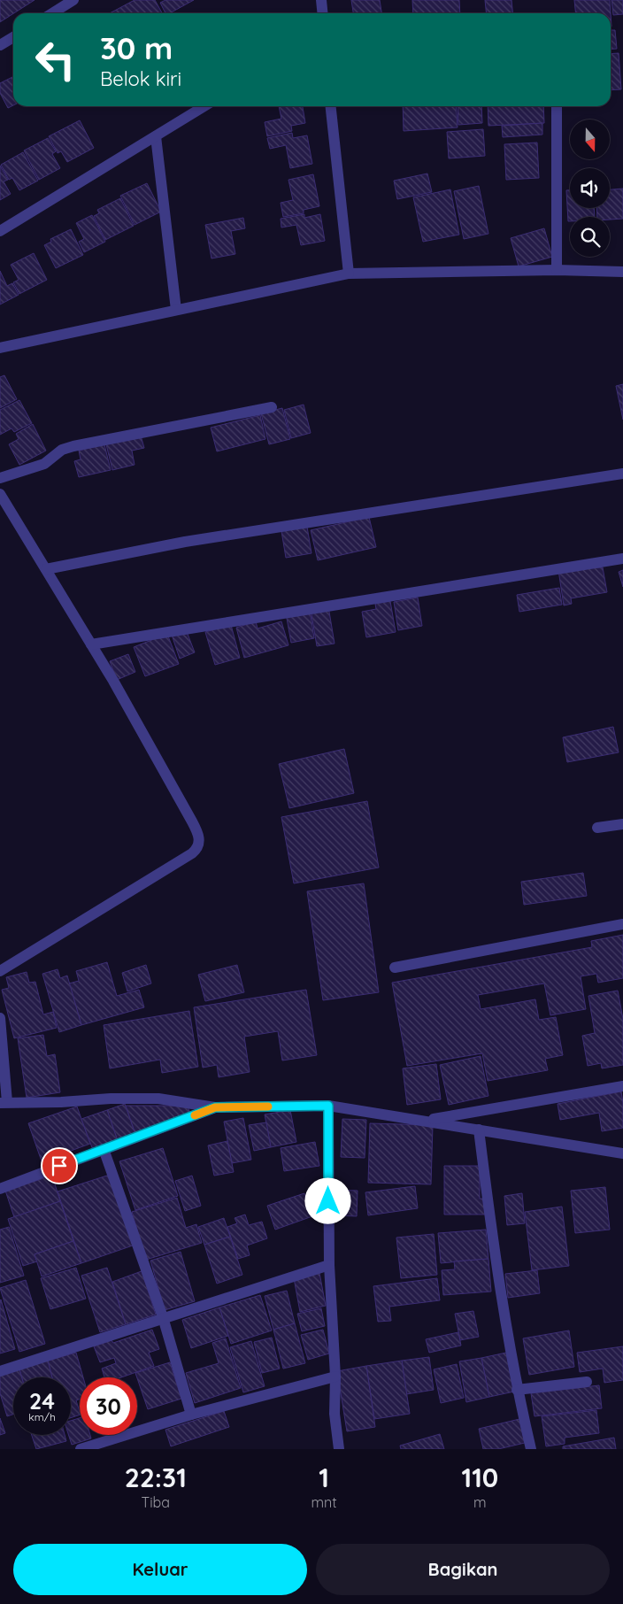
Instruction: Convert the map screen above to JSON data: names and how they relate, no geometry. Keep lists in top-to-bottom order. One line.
{"north":"bottom","page":{"turn":["30 m","Belok kiri"],"speed":"24 km/h","limit":"30","eta":["22:31","Tiba","1","mnt","110","m"],"buttons":["Keluar","Bagikan"]}}
